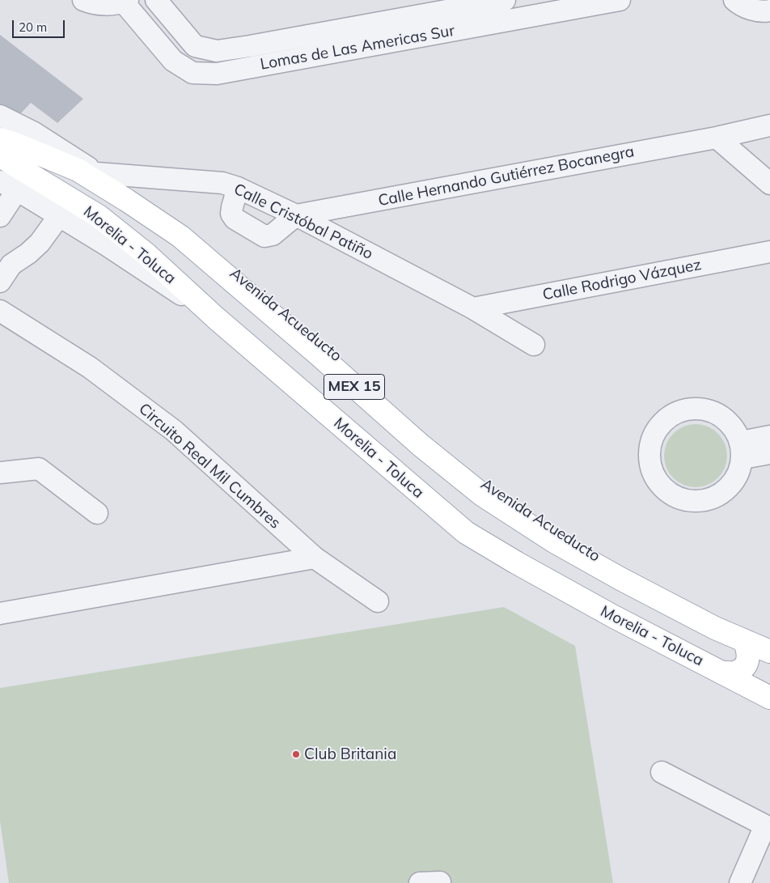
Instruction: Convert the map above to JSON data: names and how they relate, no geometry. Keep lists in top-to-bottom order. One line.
{"streets":{"main road":["Morelia - Toluca","MEX 15"],"street":["Lomas de Las Americas Sur","Calle Hernando Gutiérrez Bocanegra","Calle Cristóbal Patiño","Calle Rodrigo Vázquez","Avenida Acueducto","Circuito Real Mil Cumbres"]},"crossings":[["Calle Hernando Gutiérrez Bocanegra","Calle Cristóbal Patiño"],["Calle Cristóbal Patiño","Calle Rodrigo Vázquez"],["Calle Cristóbal Patiño","Avenida Acueducto"],["Morelia - Toluca","Avenida Acueducto"],["Morelia - Toluca","MEX 15"],["Avenida Acueducto","MEX 15"]],"places":["Club Britania"],"scale_bar":"20 m"}
